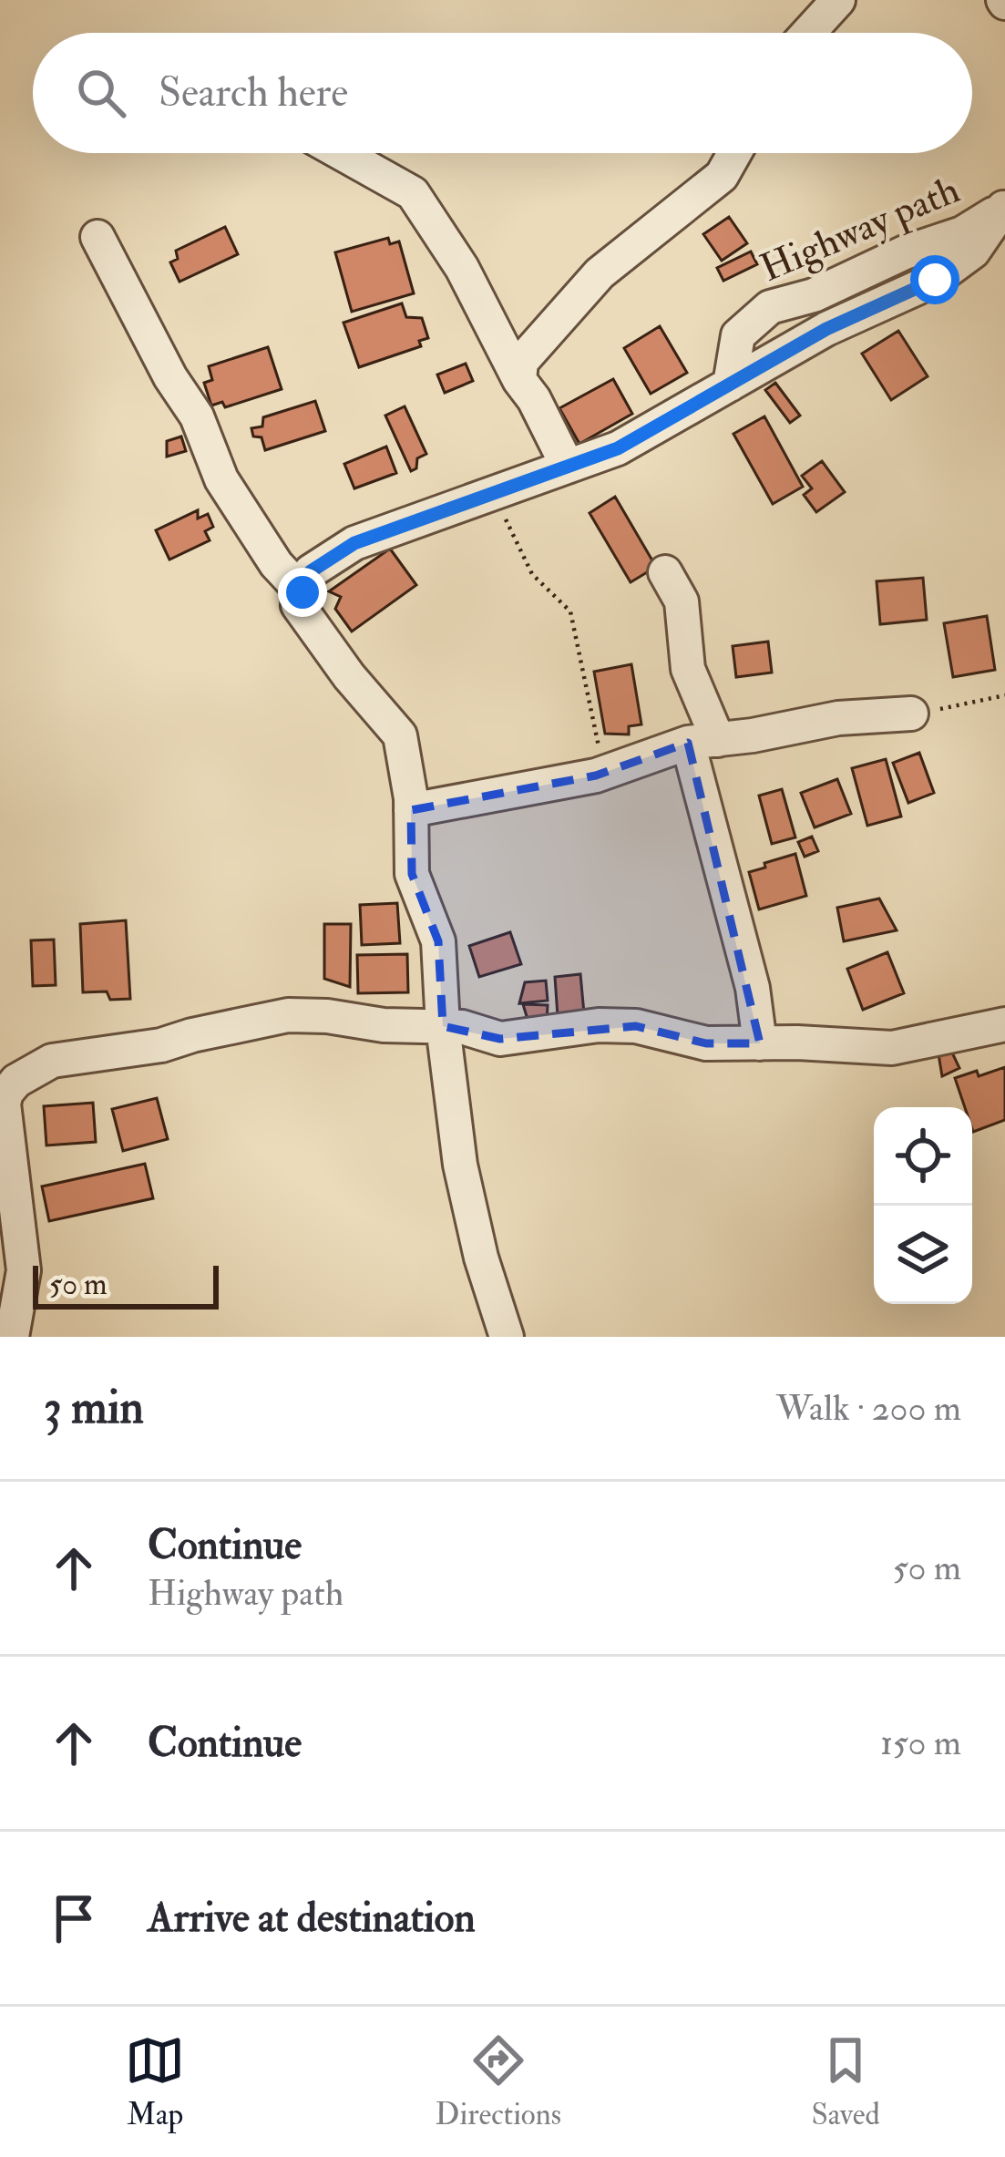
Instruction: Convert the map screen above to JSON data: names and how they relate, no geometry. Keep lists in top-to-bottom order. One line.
{"streets":{"street":["Highway path"]},"scale_bar":"50 m","page":{"search":"Search here","scale":"50 m","heading":["3 min","Walk · 200 m"],"list":[["Continue","Highway path","50 m"],["Continue","150 m"],"Arrive at destination"],"nav":["Map","Directions","Saved"]}}
